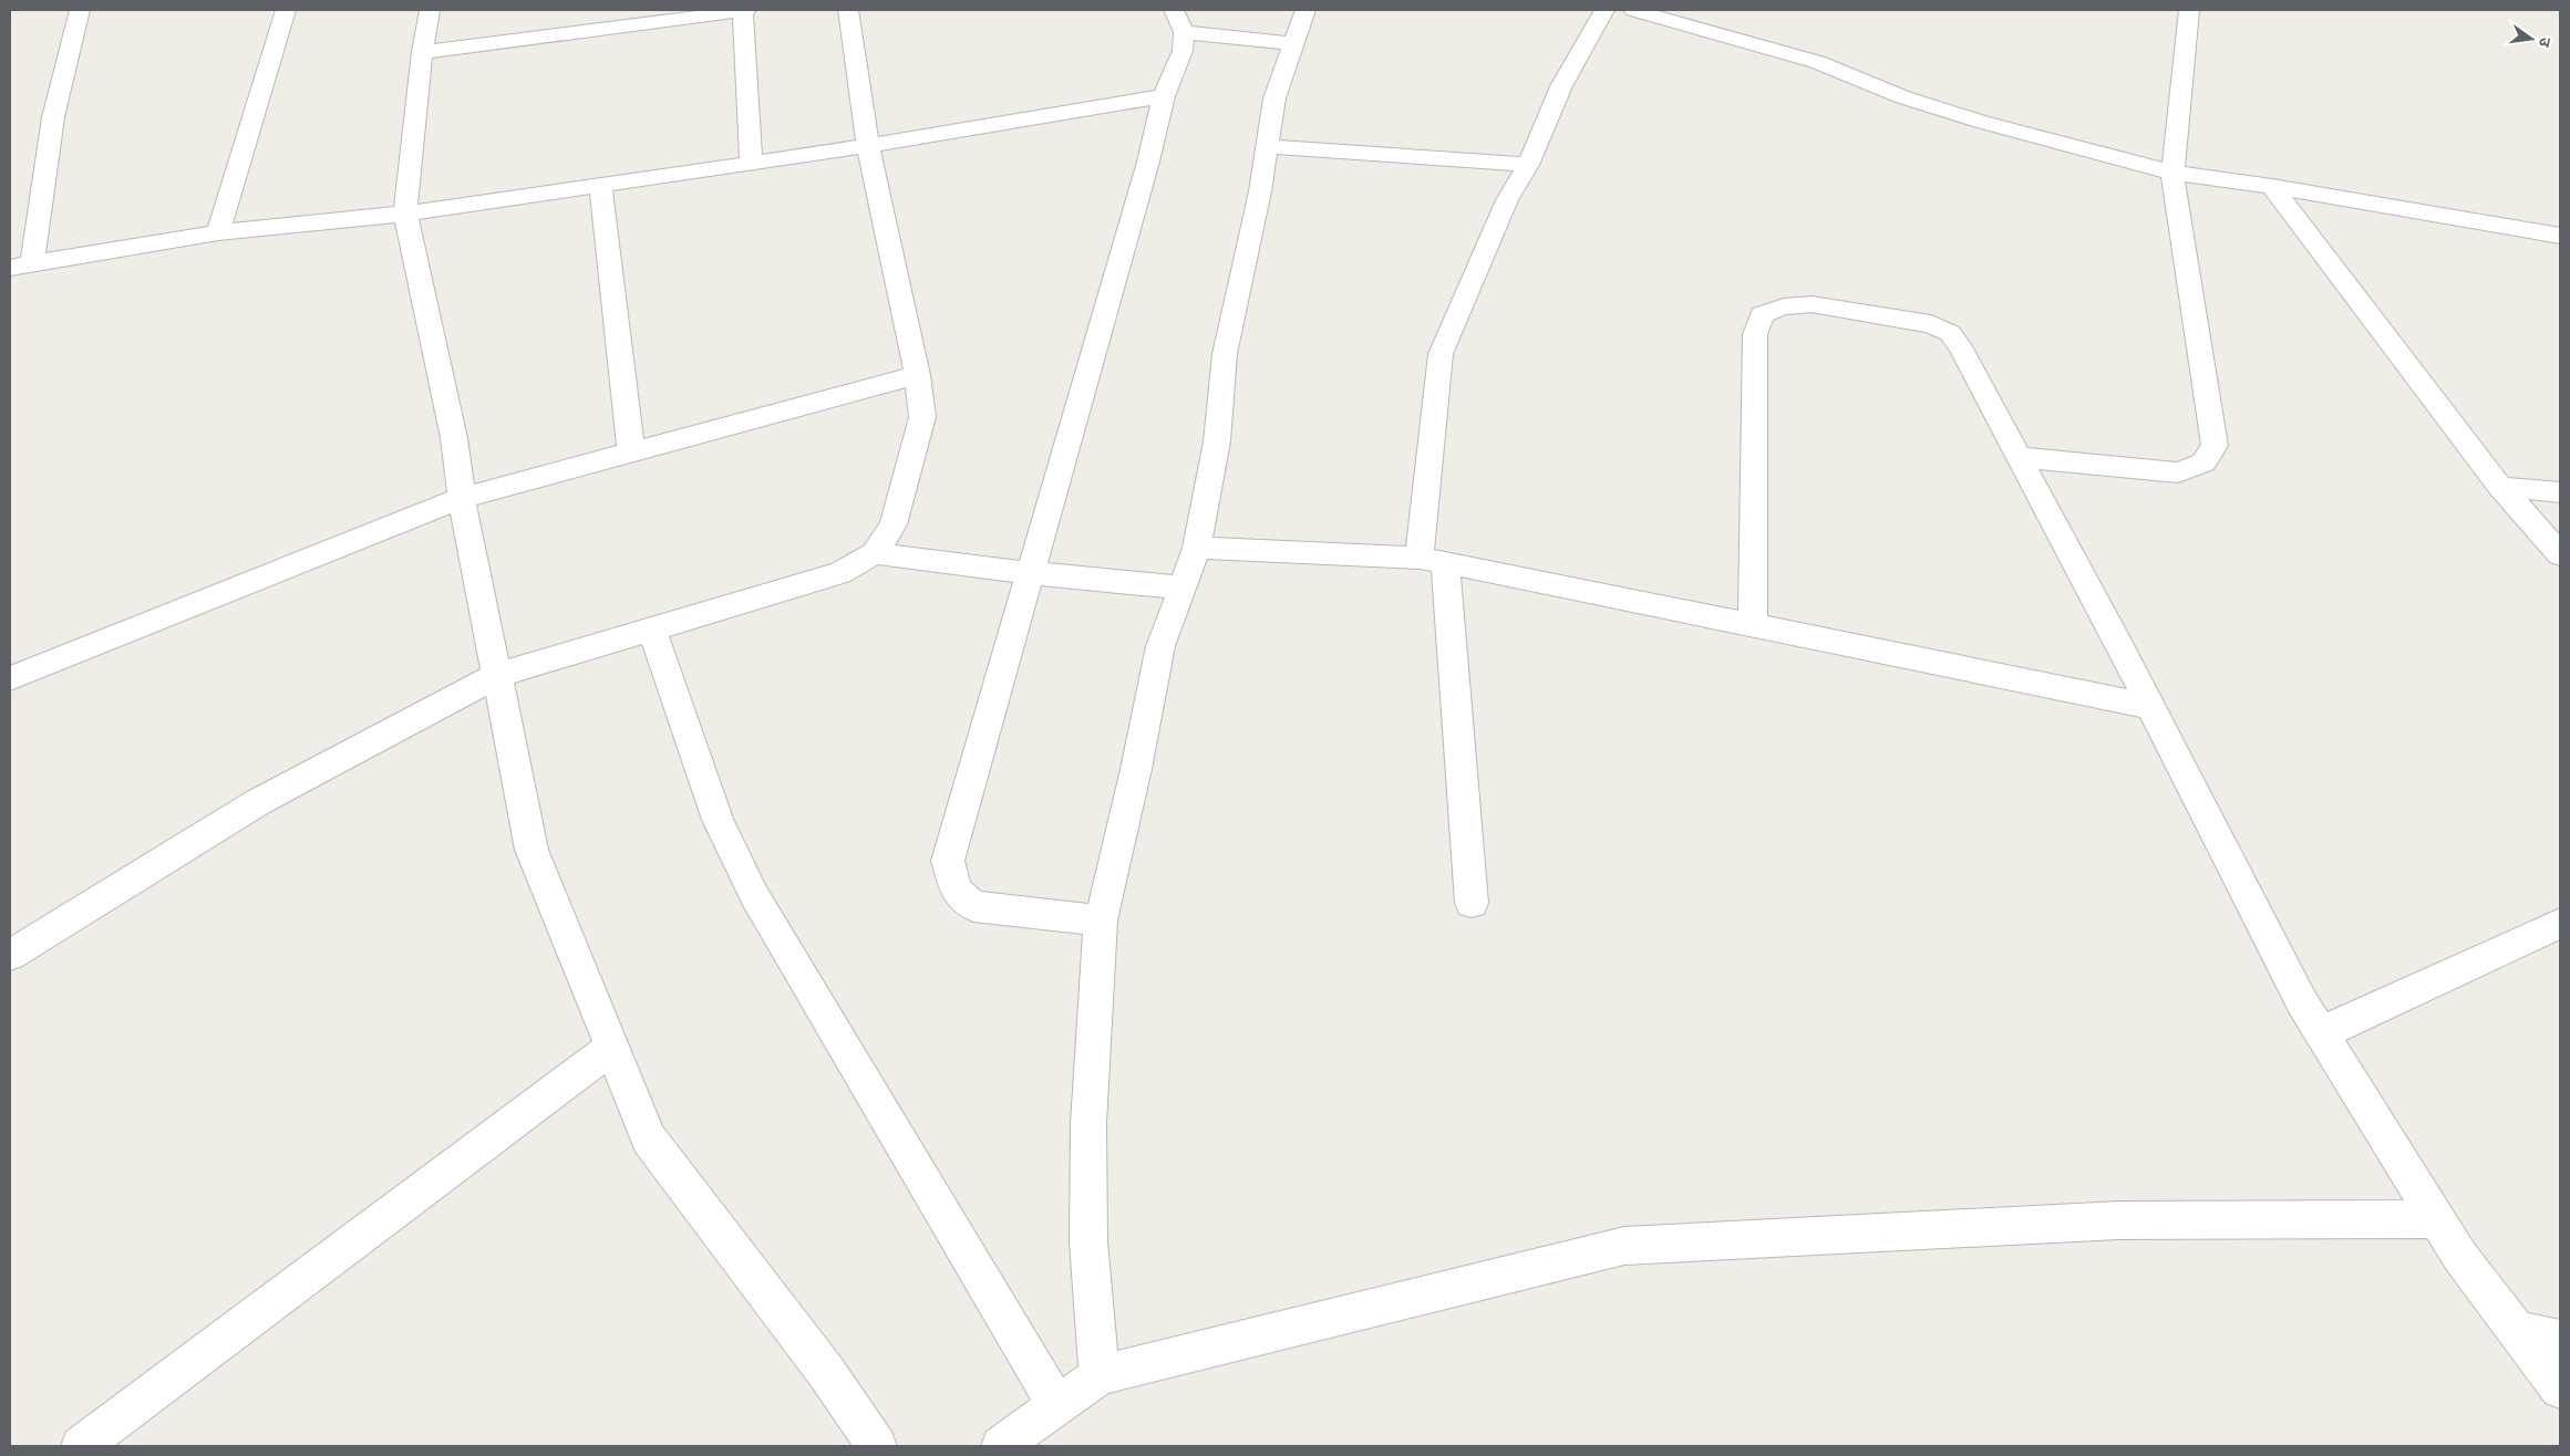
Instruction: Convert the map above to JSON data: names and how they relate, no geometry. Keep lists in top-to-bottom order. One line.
{"north":"right"}
